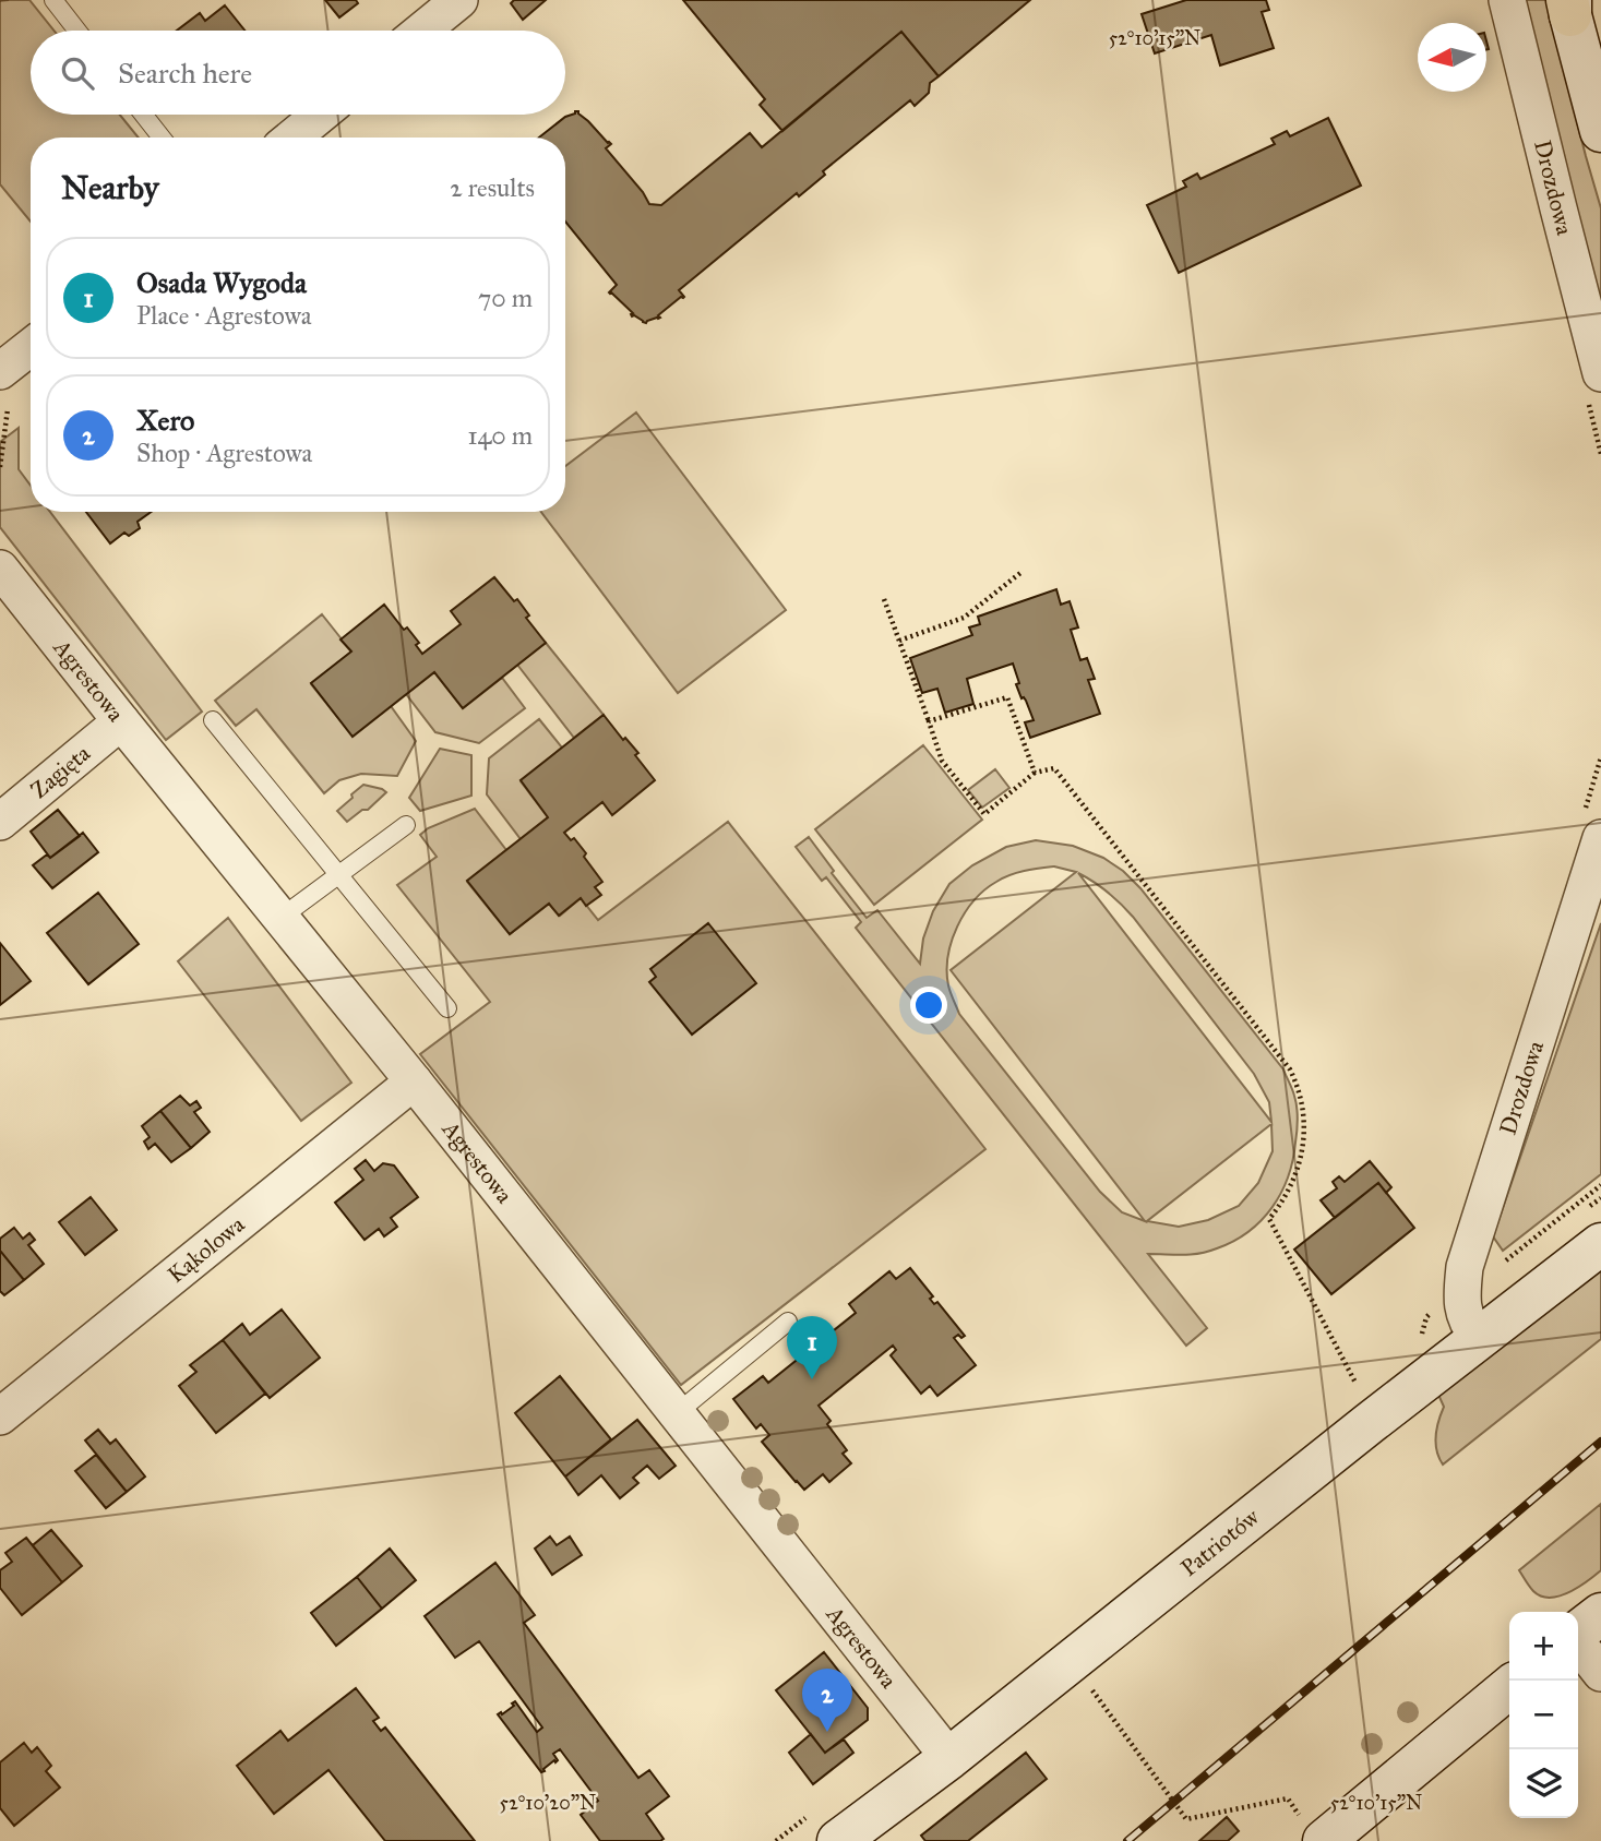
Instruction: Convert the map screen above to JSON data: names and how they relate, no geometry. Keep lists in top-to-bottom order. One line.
{"streets":{"main road":["Patriotów"],"street":["Drozdowa","Agrestowa","Zagięta","Kąkolowa"]},"crossings":[["Drozdowa","Patriotów"],["Agrestowa","Zagięta"],["Agrestowa","Kąkolowa"],["Agrestowa","Patriotów"]],"north":"left","page":{"search":"Search here","heading":["Nearby","2 results"],"list":[{"mark":"1","name":"Osada Wygoda","note":"Place · Agrestowa","value":"70 m"},{"mark":"2","name":"Xero","note":"Shop · Agrestowa","value":"140 m"}],"pins":["1","2"],"map_buttons":["+","−"]},"coordinates":["52°10'15\"N","52°10'20\"N"]}
